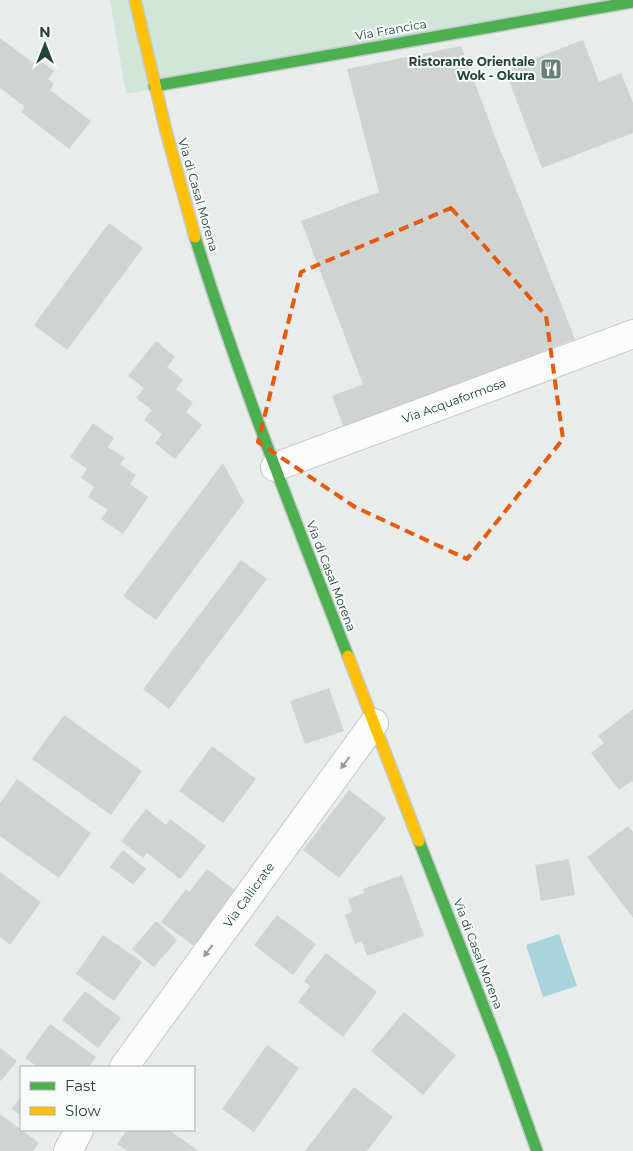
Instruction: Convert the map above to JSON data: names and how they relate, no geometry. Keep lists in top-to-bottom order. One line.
{"streets":{"main road":["Via Francica","Via di Casal Morena"],"street":["Via Acquaformosa","Via Callicrate"]},"crossings":[["Via Francica","Via di Casal Morena"],["Via di Casal Morena","Via Acquaformosa"],["Via di Casal Morena","Via Callicrate"]],"one_way":["Via Callicrate"],"places":{"restaurant":["Ristorante Orientale Wok - Okura"]},"legend":["Fast","Slow"],"north":"top"}
